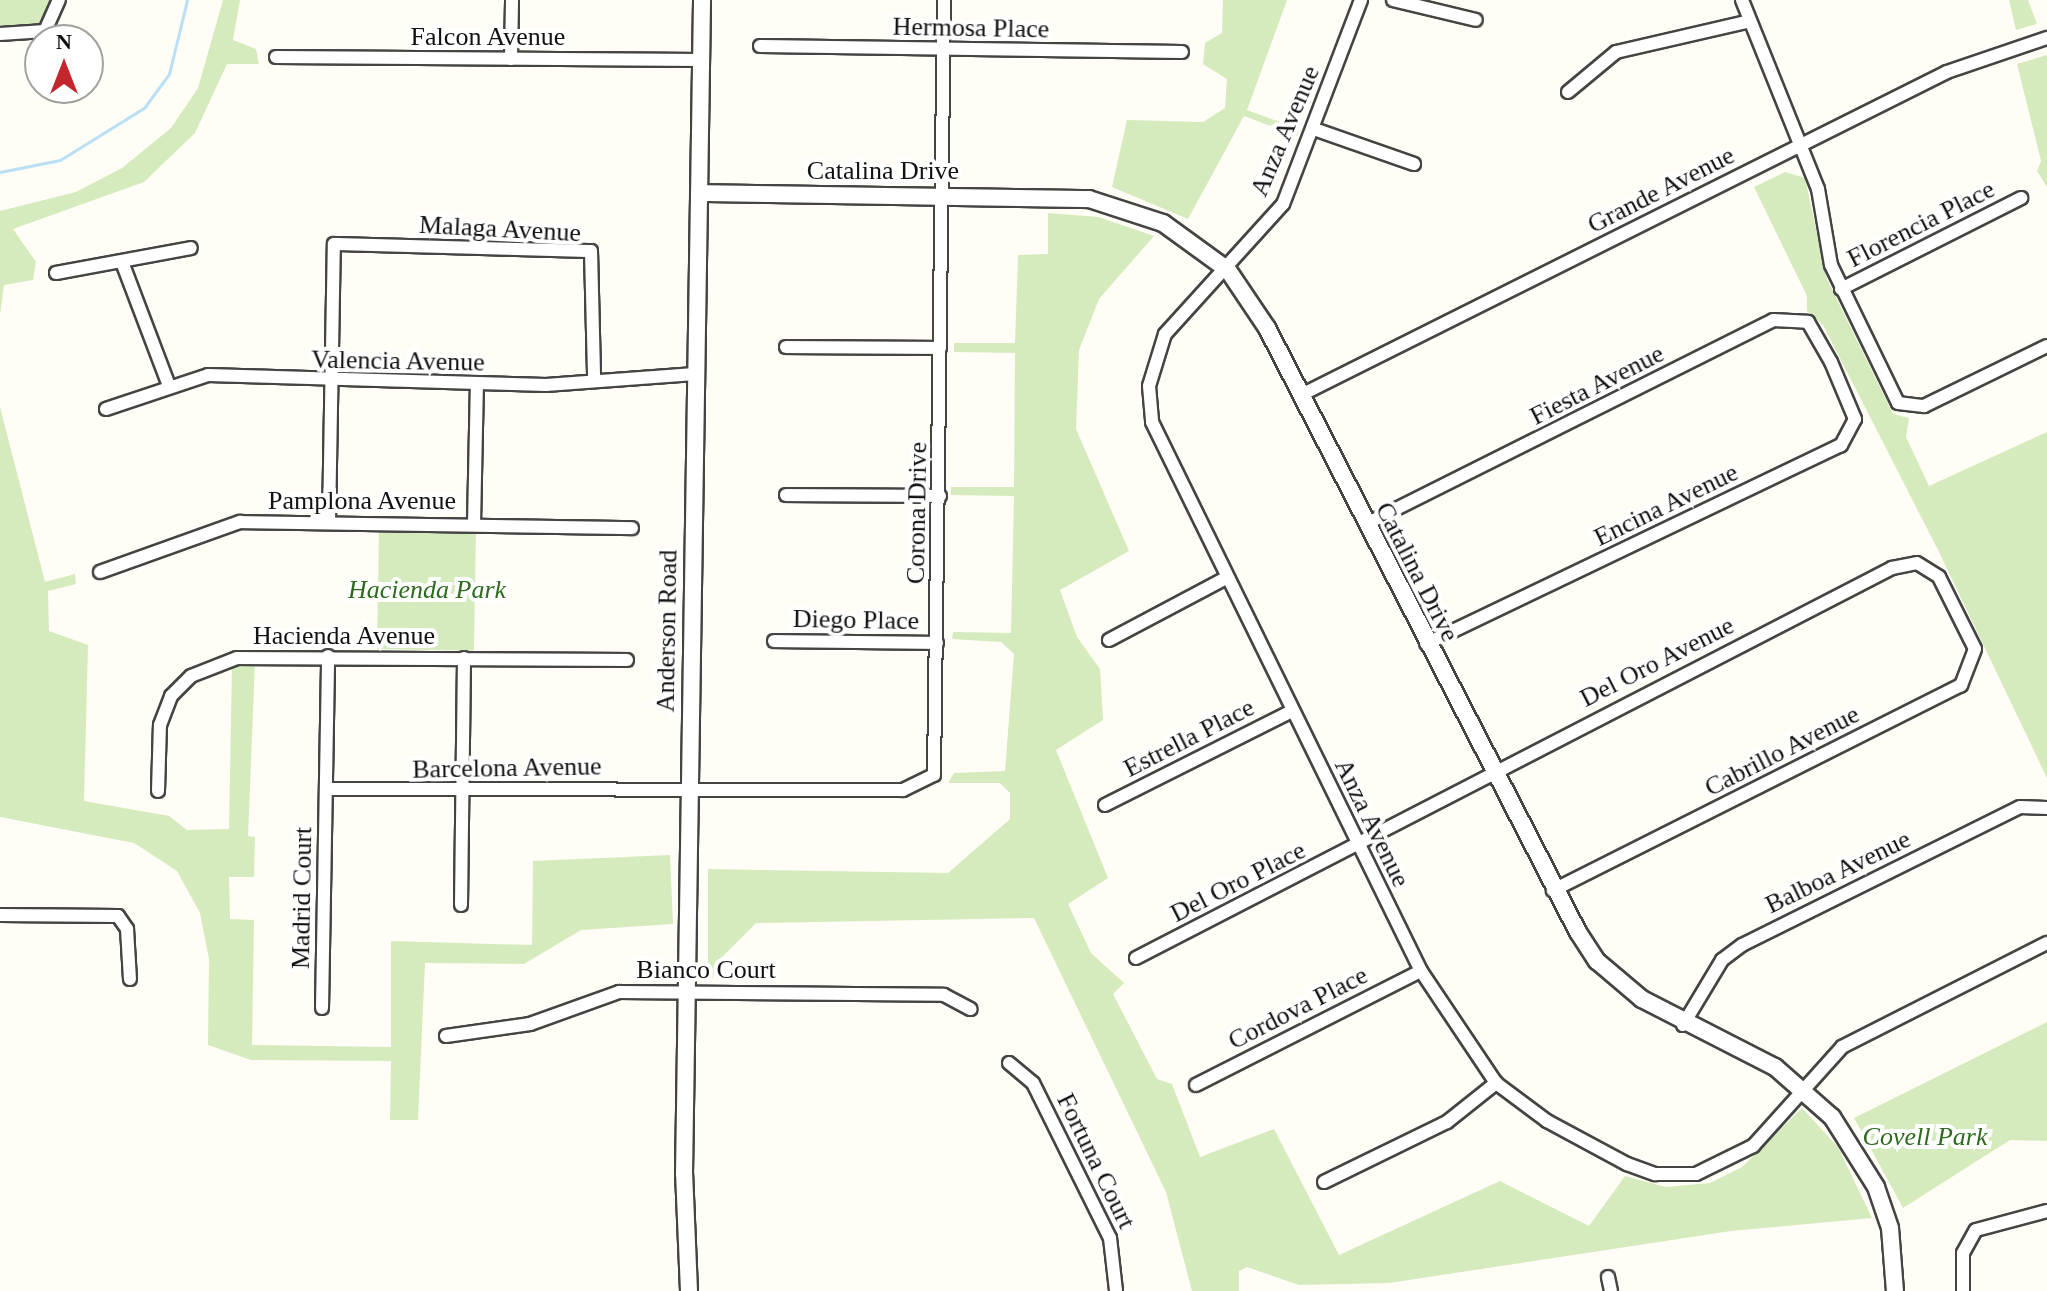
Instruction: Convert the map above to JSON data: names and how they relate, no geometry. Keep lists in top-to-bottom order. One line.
{"streets":{"street":["Hermosa Place","Falcon Avenue","Anza Avenue","Catalina Drive","Grande Avenue","Florencia Place","Malaga Avenue","Valencia Avenue","Fiesta Avenue","Pamplona Avenue","Encina Avenue","Corona Drive","Diego Place","Anderson Road","Hacienda Avenue","Del Oro Avenue","Estrella Place","Cabrillo Avenue","Barcelona Avenue","Balboa Avenue","Del Oro Place","Madrid Court","Bianco Court","Cordova Place","Fortuna Court"]},"crossings":[["Hermosa Place","Corona Drive"],["Falcon Avenue","Anderson Road"],["Anza Avenue","Catalina Drive"],["Anza Avenue","Del Oro Avenue"],["Anza Avenue","Estrella Place"],["Anza Avenue","Del Oro Place"],["Anza Avenue","Cordova Place"],["Catalina Drive","Grande Avenue"],["Catalina Drive","Fiesta Avenue"],["Catalina Drive","Encina Avenue"],["Catalina Drive","Corona Drive"],["Catalina Drive","Anderson Road"],["Catalina Drive","Del Oro Avenue"],["Catalina Drive","Cabrillo Avenue"],["Catalina Drive","Balboa Avenue"],["Malaga Avenue","Valencia Avenue"],["Valencia Avenue","Anderson Road"],["Fiesta Avenue","Encina Avenue"],["Corona Drive","Diego Place"],["Corona Drive","Anderson Road"],["Corona Drive","Barcelona Avenue"],["Anderson Road","Barcelona Avenue"],["Anderson Road","Bianco Court"],["Hacienda Avenue","Madrid Court"],["Del Oro Avenue","Cabrillo Avenue"],["Del Oro Avenue","Del Oro Place"],["Barcelona Avenue","Madrid Court"]],"parks":["Hacienda Park","Covell Park"],"north":"top"}
